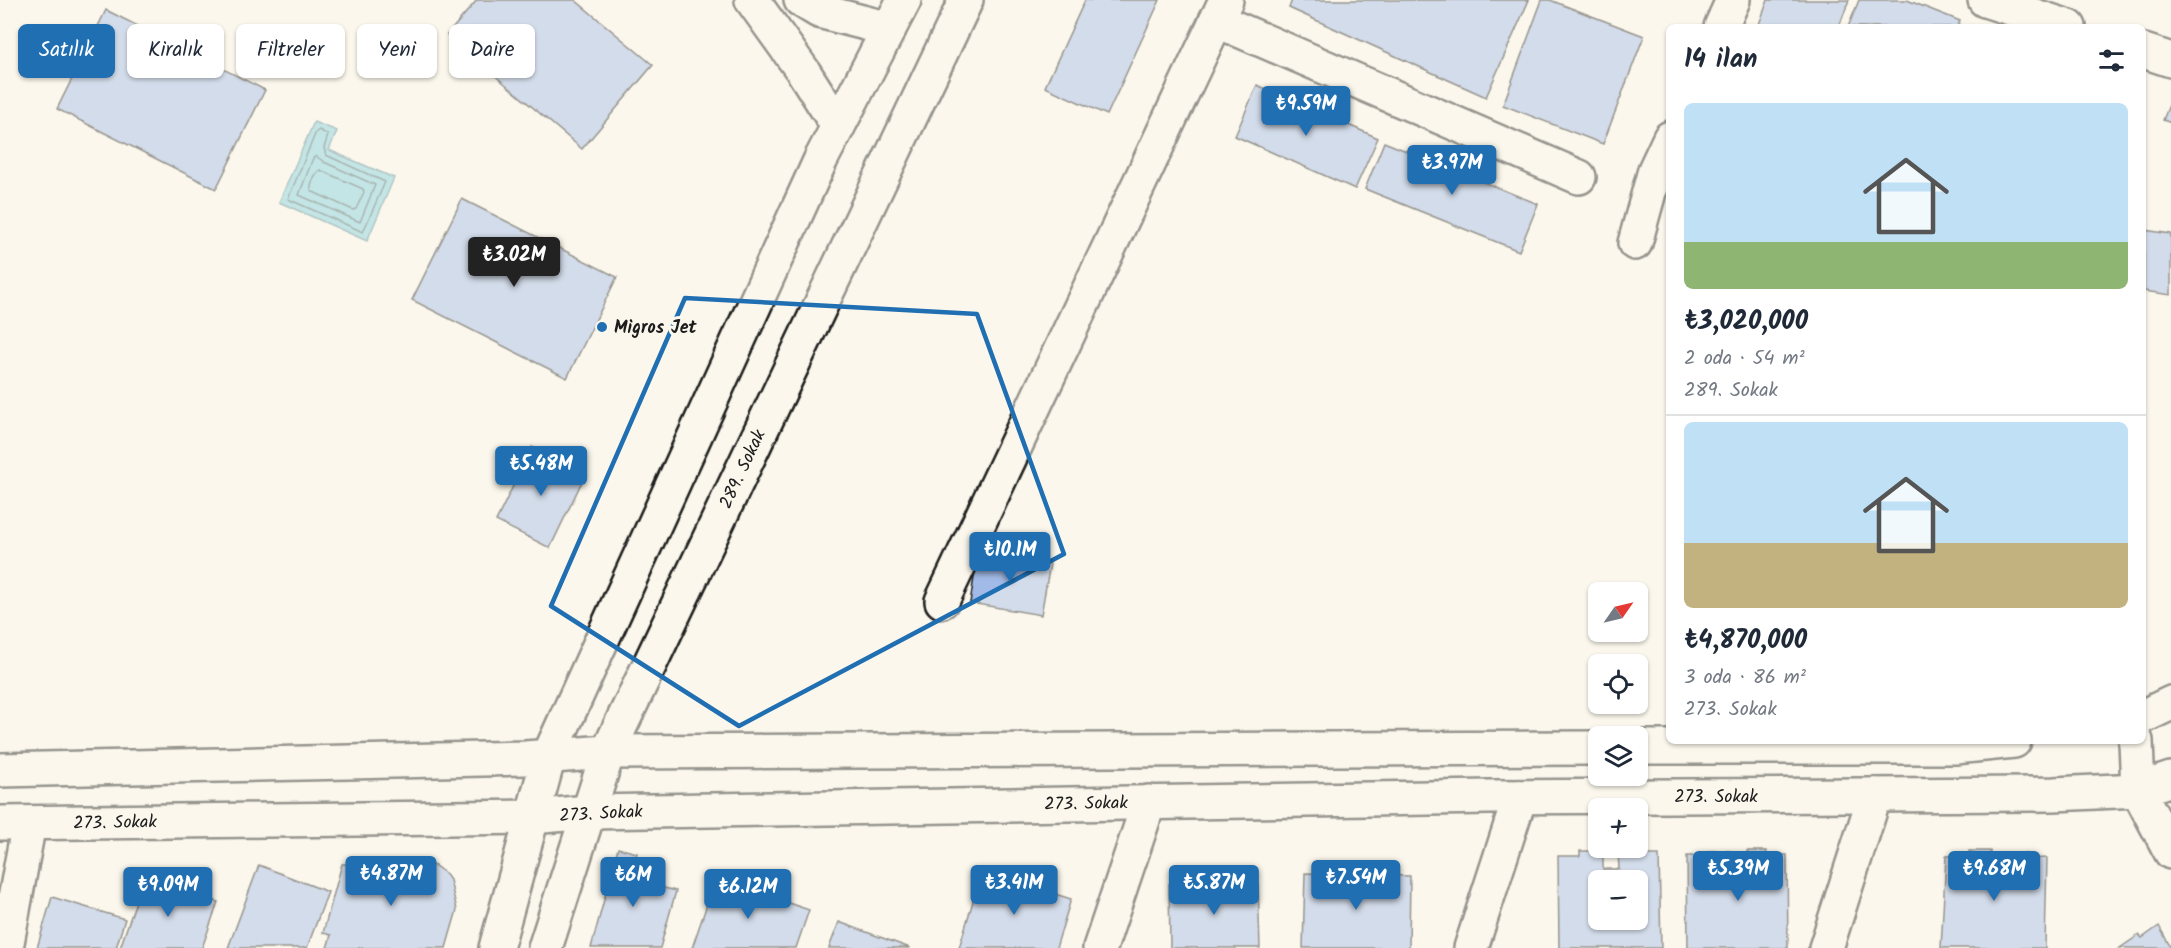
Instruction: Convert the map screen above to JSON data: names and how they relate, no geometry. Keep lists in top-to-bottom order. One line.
{"streets":{"street":["289. Sokak","273. Sokak"]},"crossings":[["289. Sokak","273. Sokak"]],"places":["Migros Jet"],"north":"top right","page":{"chip":["Satılık","Kiralık","Filtreler","Yeni","Daire"],"heading":"14 ilan","price":["₺9.59M","₺3.97M","₺3.02M","₺5.48M","₺10.1M","₺5.39M","₺9.68M","₺4.87M","₺6M","₺7.54M","₺3.41M","₺5.87M","₺9.09M","₺6.12M"],"list":[{"name":"₺3,020,000","note":"2 oda · 54 m² · 289. Sokak"},{"name":"₺4,870,000","note":"3 oda · 86 m² · 273. Sokak"}],"map_buttons":["+","−"]}}
